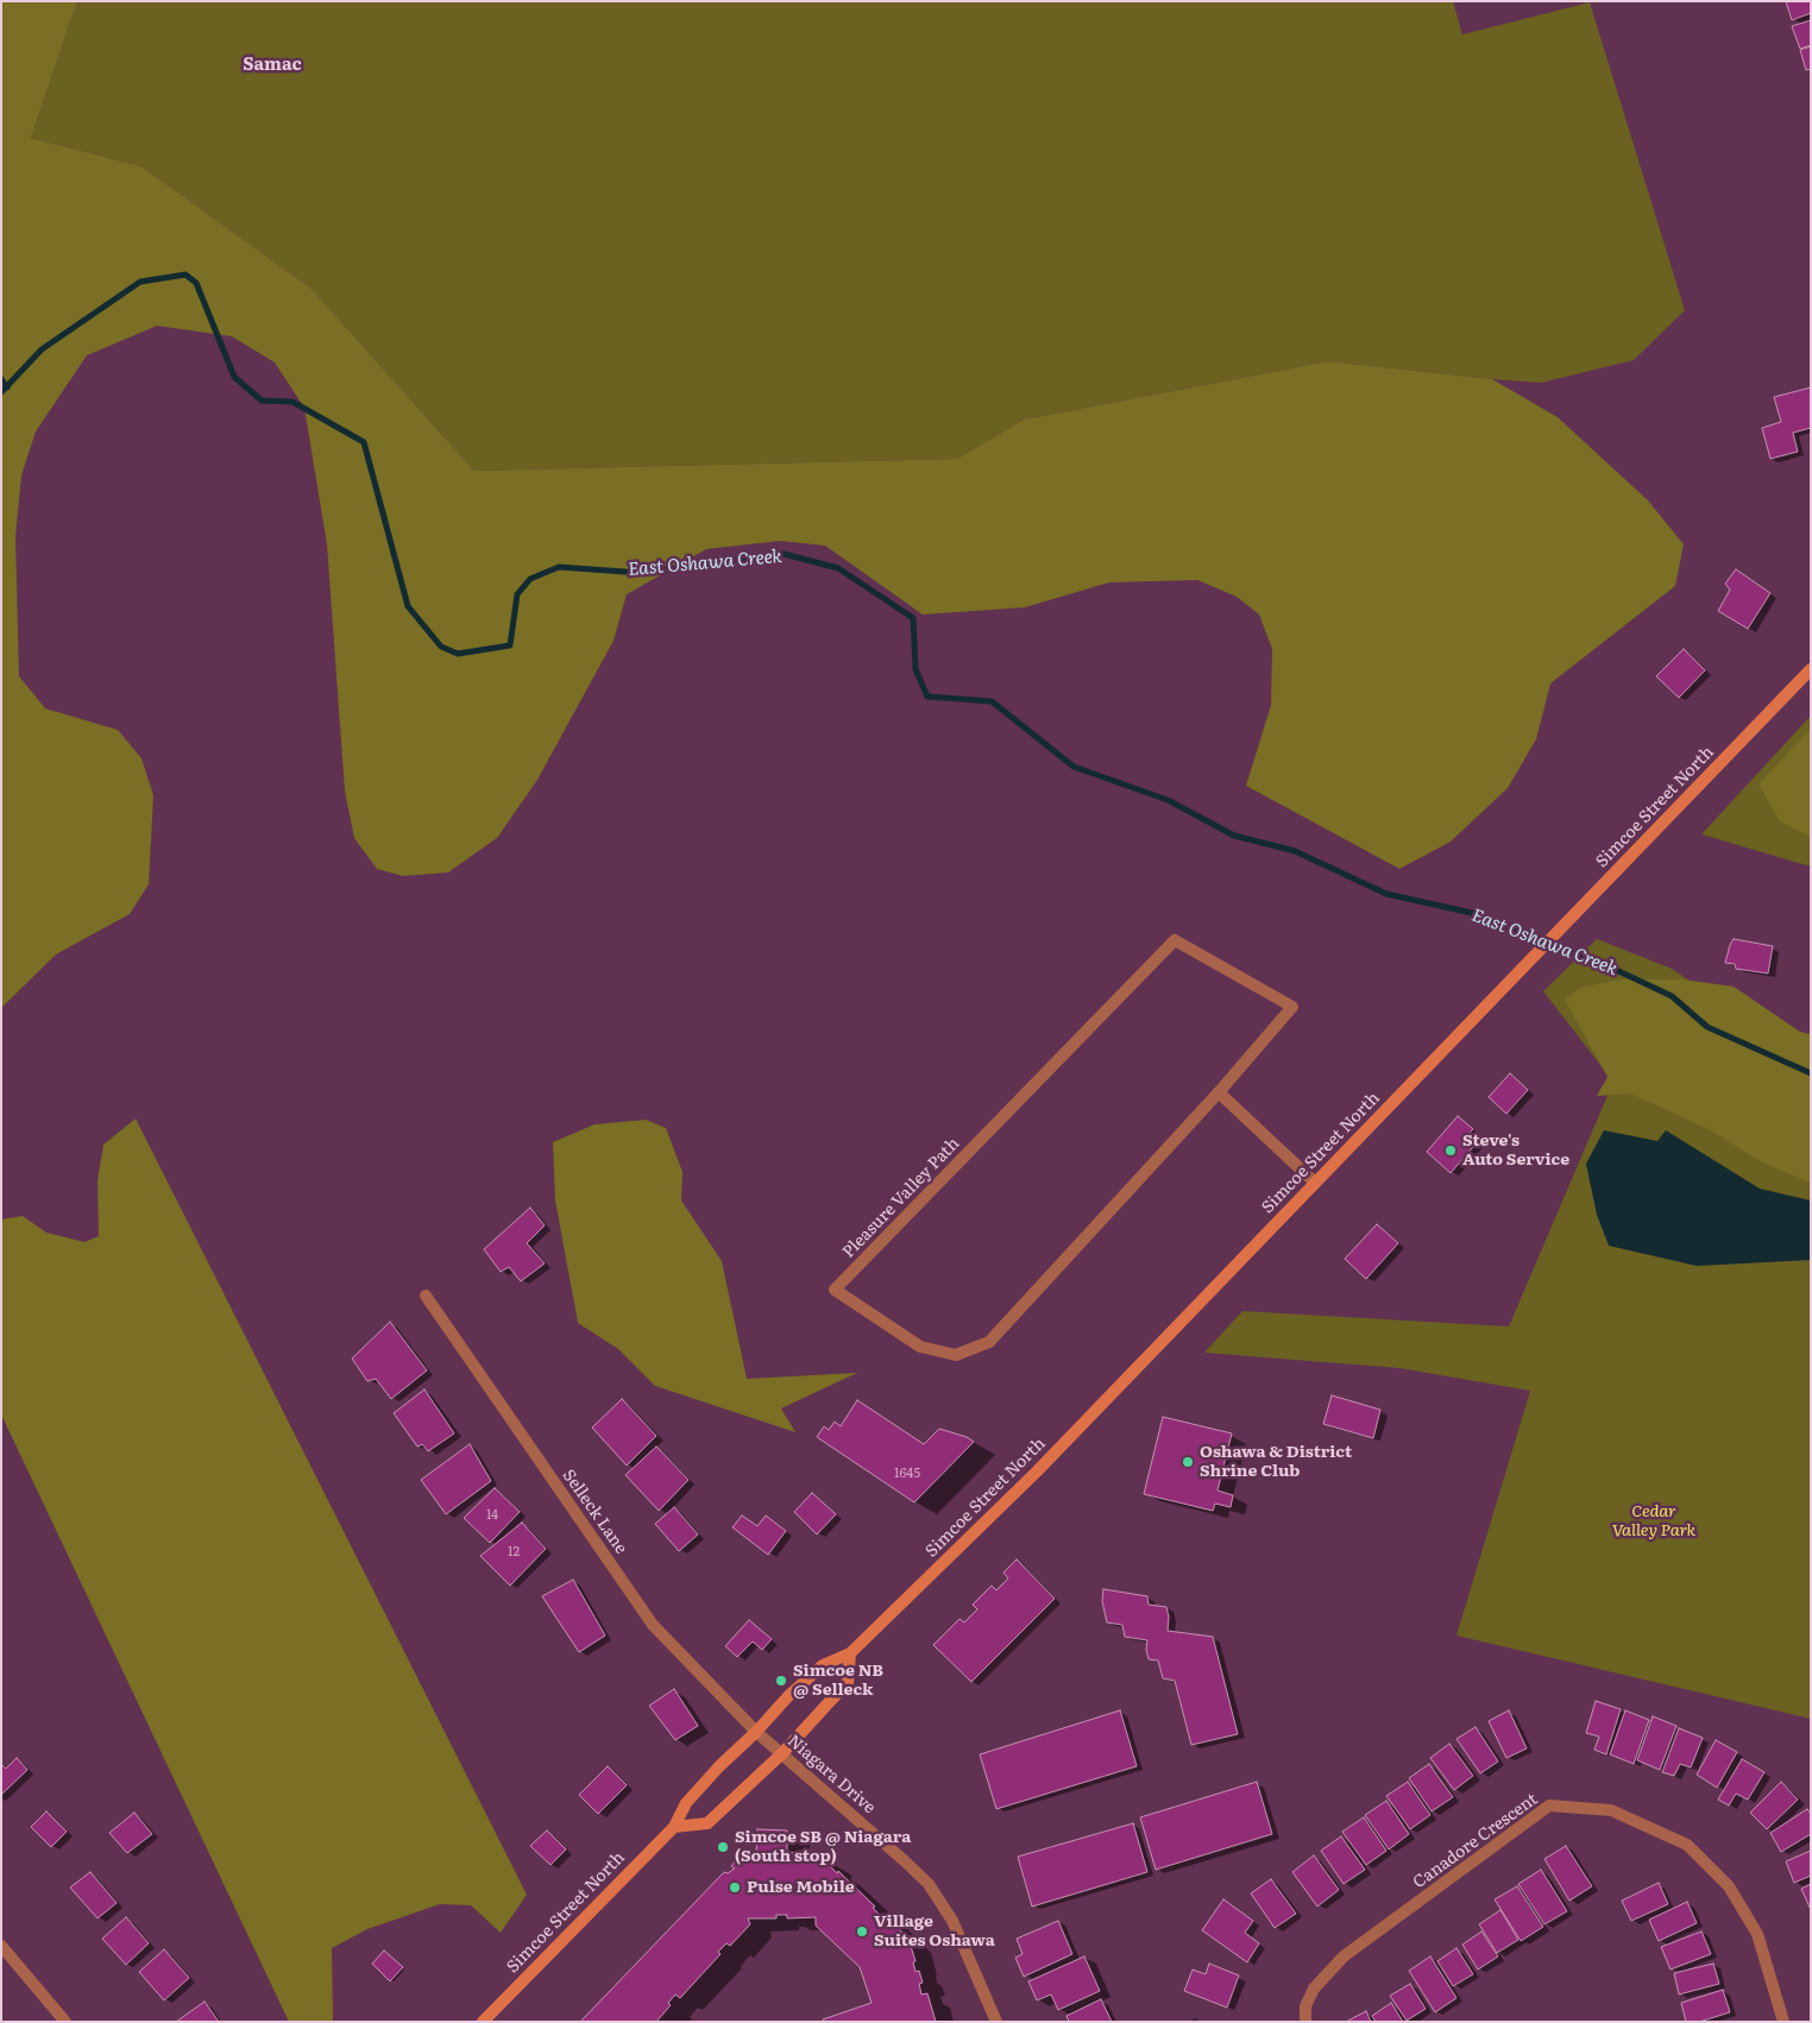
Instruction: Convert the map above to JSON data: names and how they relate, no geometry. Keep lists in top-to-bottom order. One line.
{"streets":{"main road":["Simcoe Street North"],"street":["Pleasure Valley Path","Selleck Lane","Niagara Drive","Canadore Crescent"]},"crossings":[["Simcoe Street North","Selleck Lane"],["Simcoe Street North","Niagara Drive"],["Selleck Lane","Niagara Drive"]],"districts":["Samac"],"water":["East Oshawa Creek"],"parks":["Cedar Valley Park"],"places":["Steve's Auto Service","Oshawa & District Shrine Club","Simcoe NB @ Selleck","Simcoe SB @ Niagara (South stop)","Pulse Mobile","Village Suites Oshawa"],"house_numbers":["1645","14","12"]}
